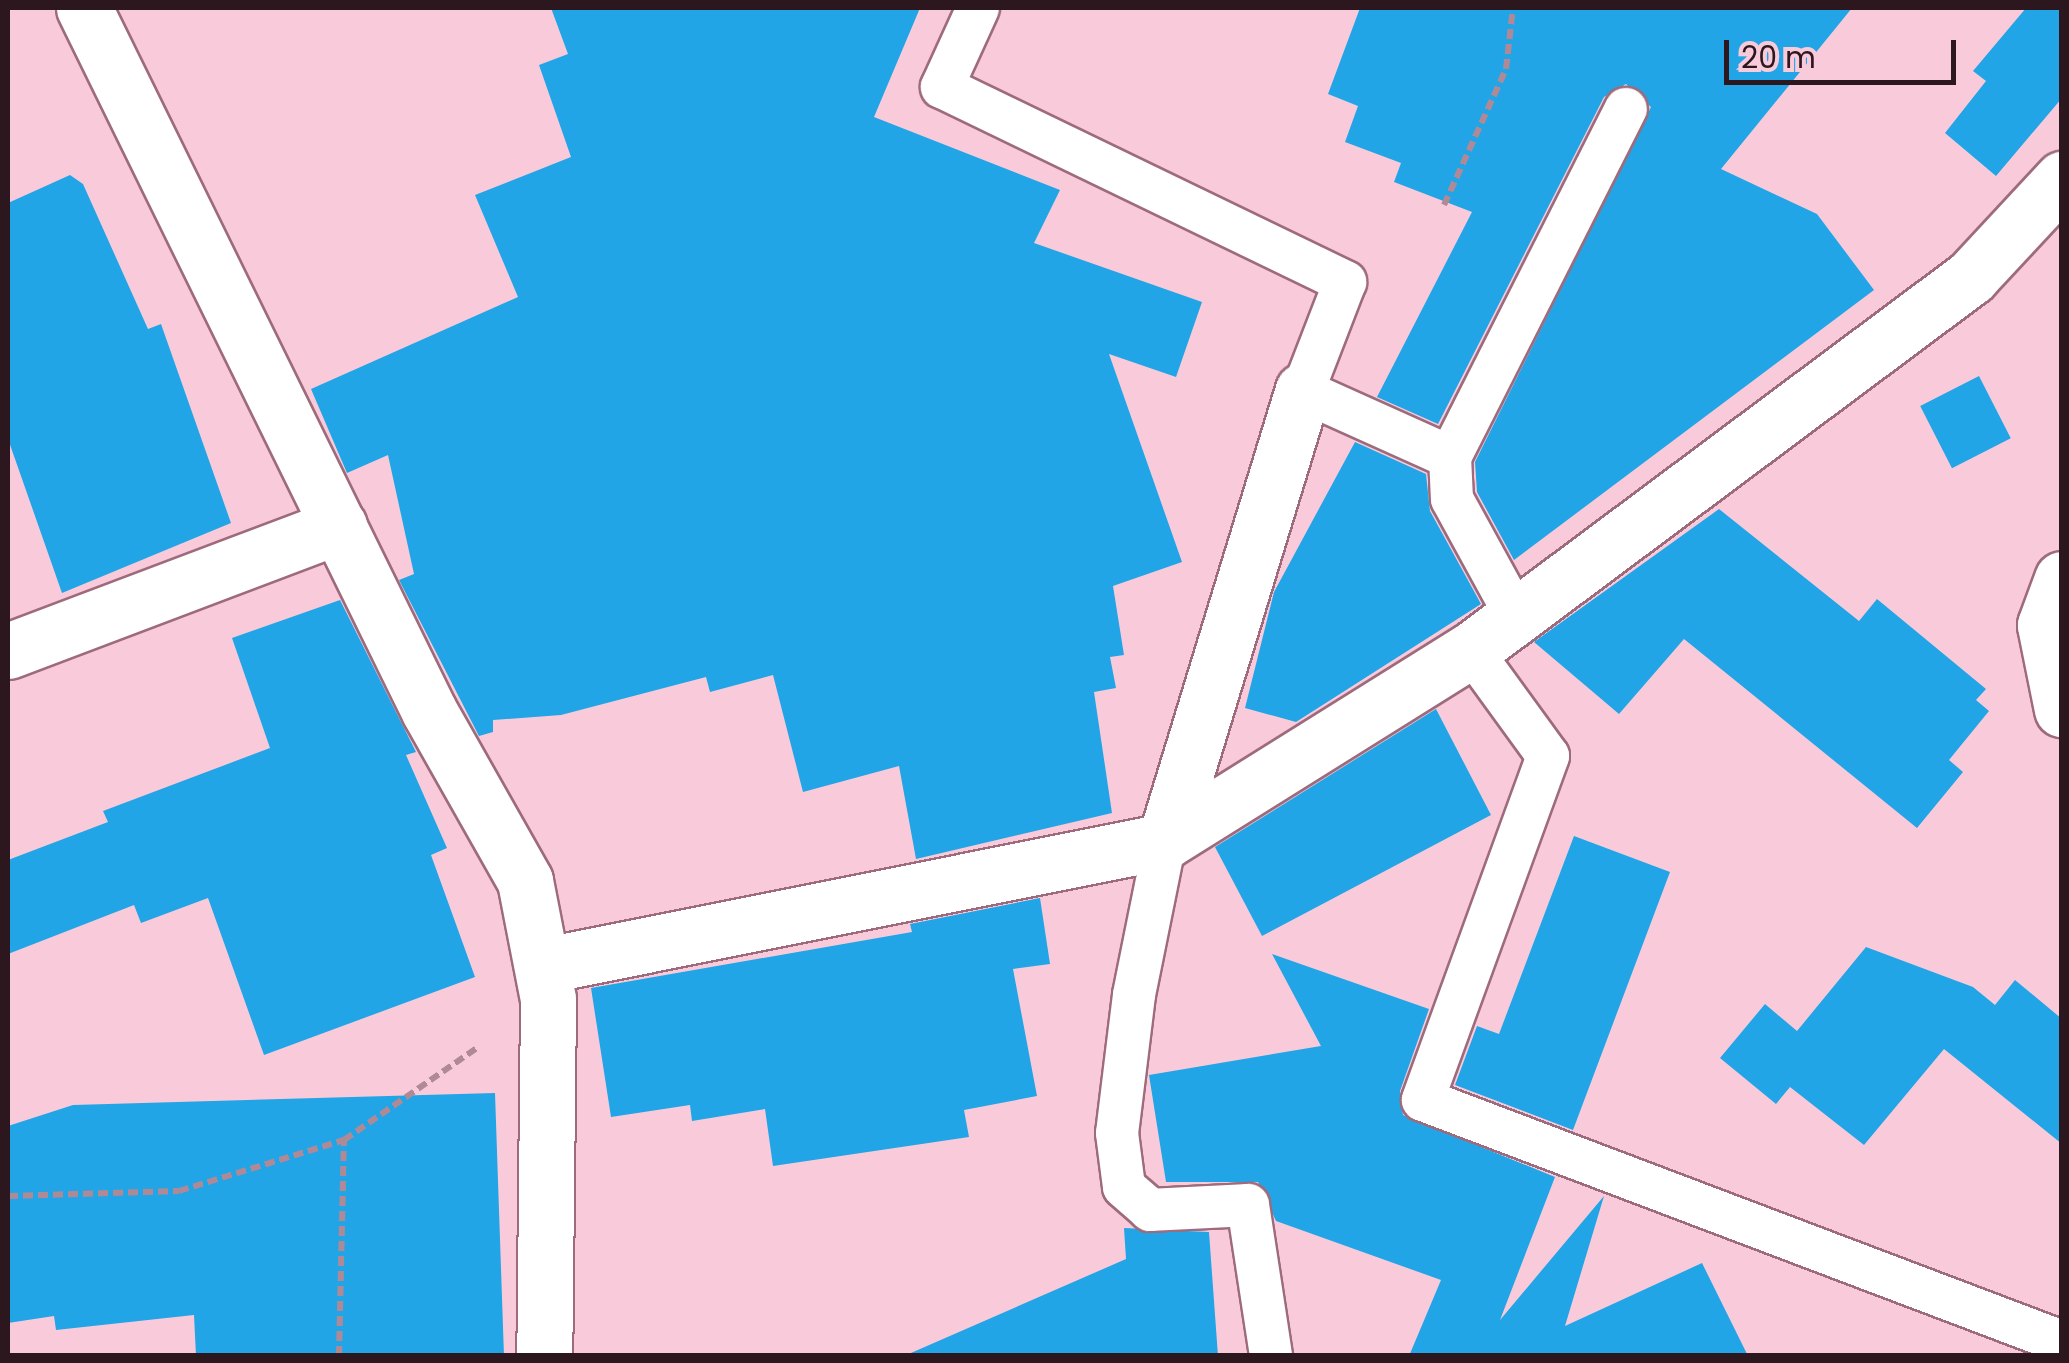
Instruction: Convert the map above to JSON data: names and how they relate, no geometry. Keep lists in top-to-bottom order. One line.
{"scale_bar":"20 m"}
